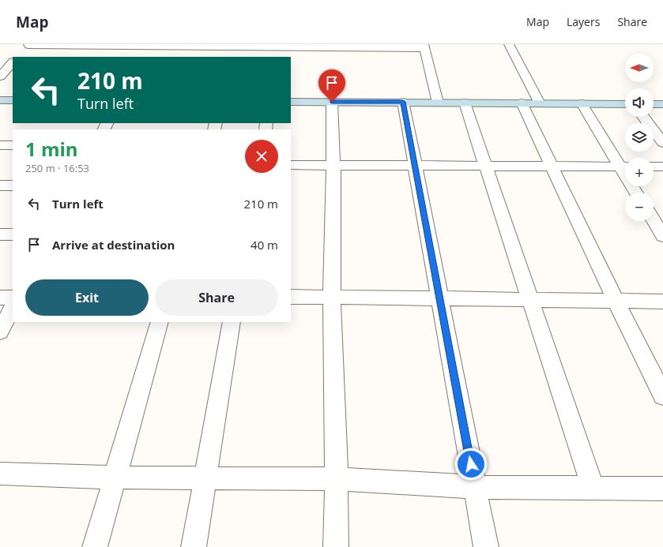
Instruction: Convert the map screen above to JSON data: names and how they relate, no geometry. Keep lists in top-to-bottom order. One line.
{"north":"left","page":{"header":"Map","nav":["Map","Layers","Share"],"map_buttons":["+","−"],"turn":["210 m","Turn left"],"heading":["1 min","250 m · 16:53"],"list":[{"name":"Turn left","value":"210 m"},{"name":"Arrive at destination","value":"40 m"}],"buttons":["Exit","Share"]}}
